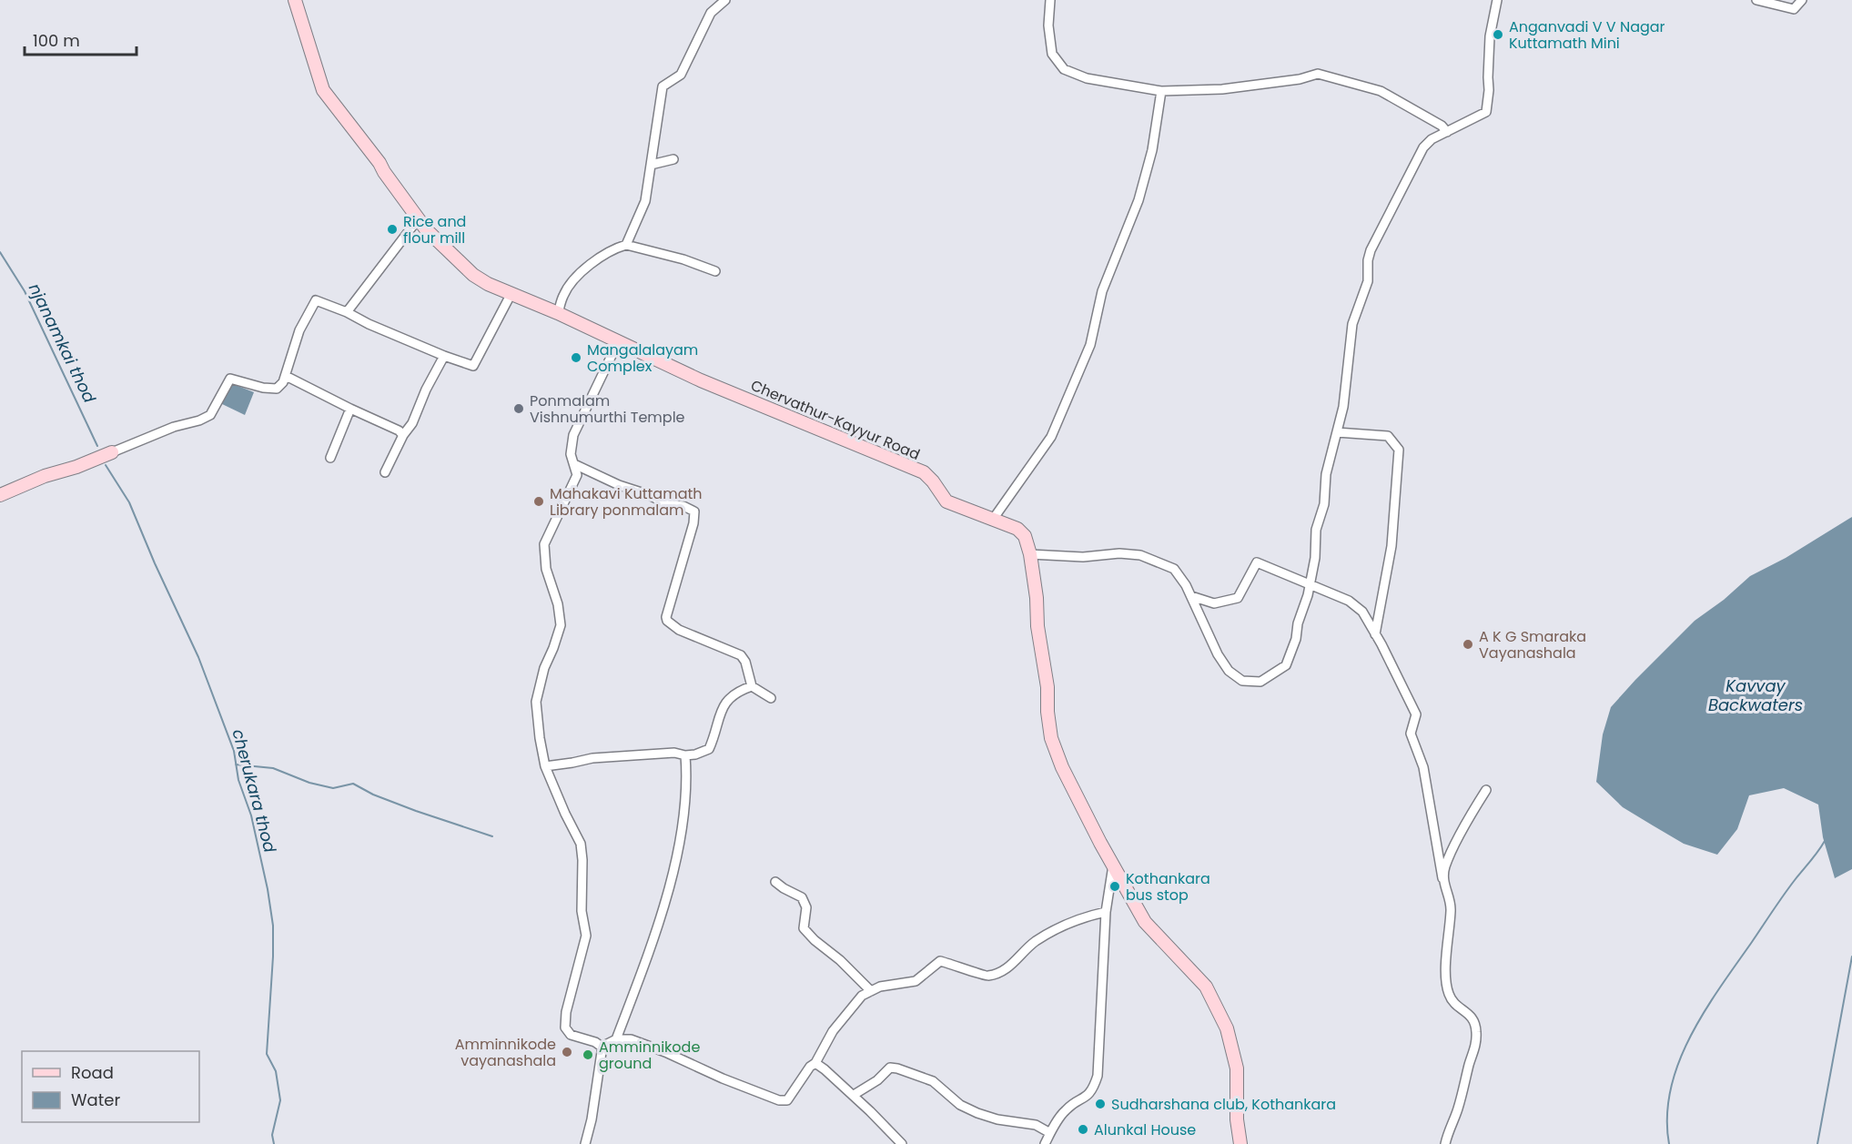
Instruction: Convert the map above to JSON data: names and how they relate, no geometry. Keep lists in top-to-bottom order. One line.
{"streets":{"main road":["Chervathur-Kayyur Road"]},"water":["njanamkai thod","Kavvay Backwaters","cherukara thod"],"places":["Anganvadi V V Nagar Kuttamath Mini","Rice and flour mill","Mangalalayam Complex","Ponmalam Vishnumurthi Temple","Mahakavi Kuttamath Library ponmalam","A K G Smaraka Vayanashala","Kothankara bus stop","Amminnikode vayanashala","Amminnikode ground","Sudharshana club, Kothankara","Alunkal House"],"legend":["Road","Water"],"scale_bar":"100 m"}
